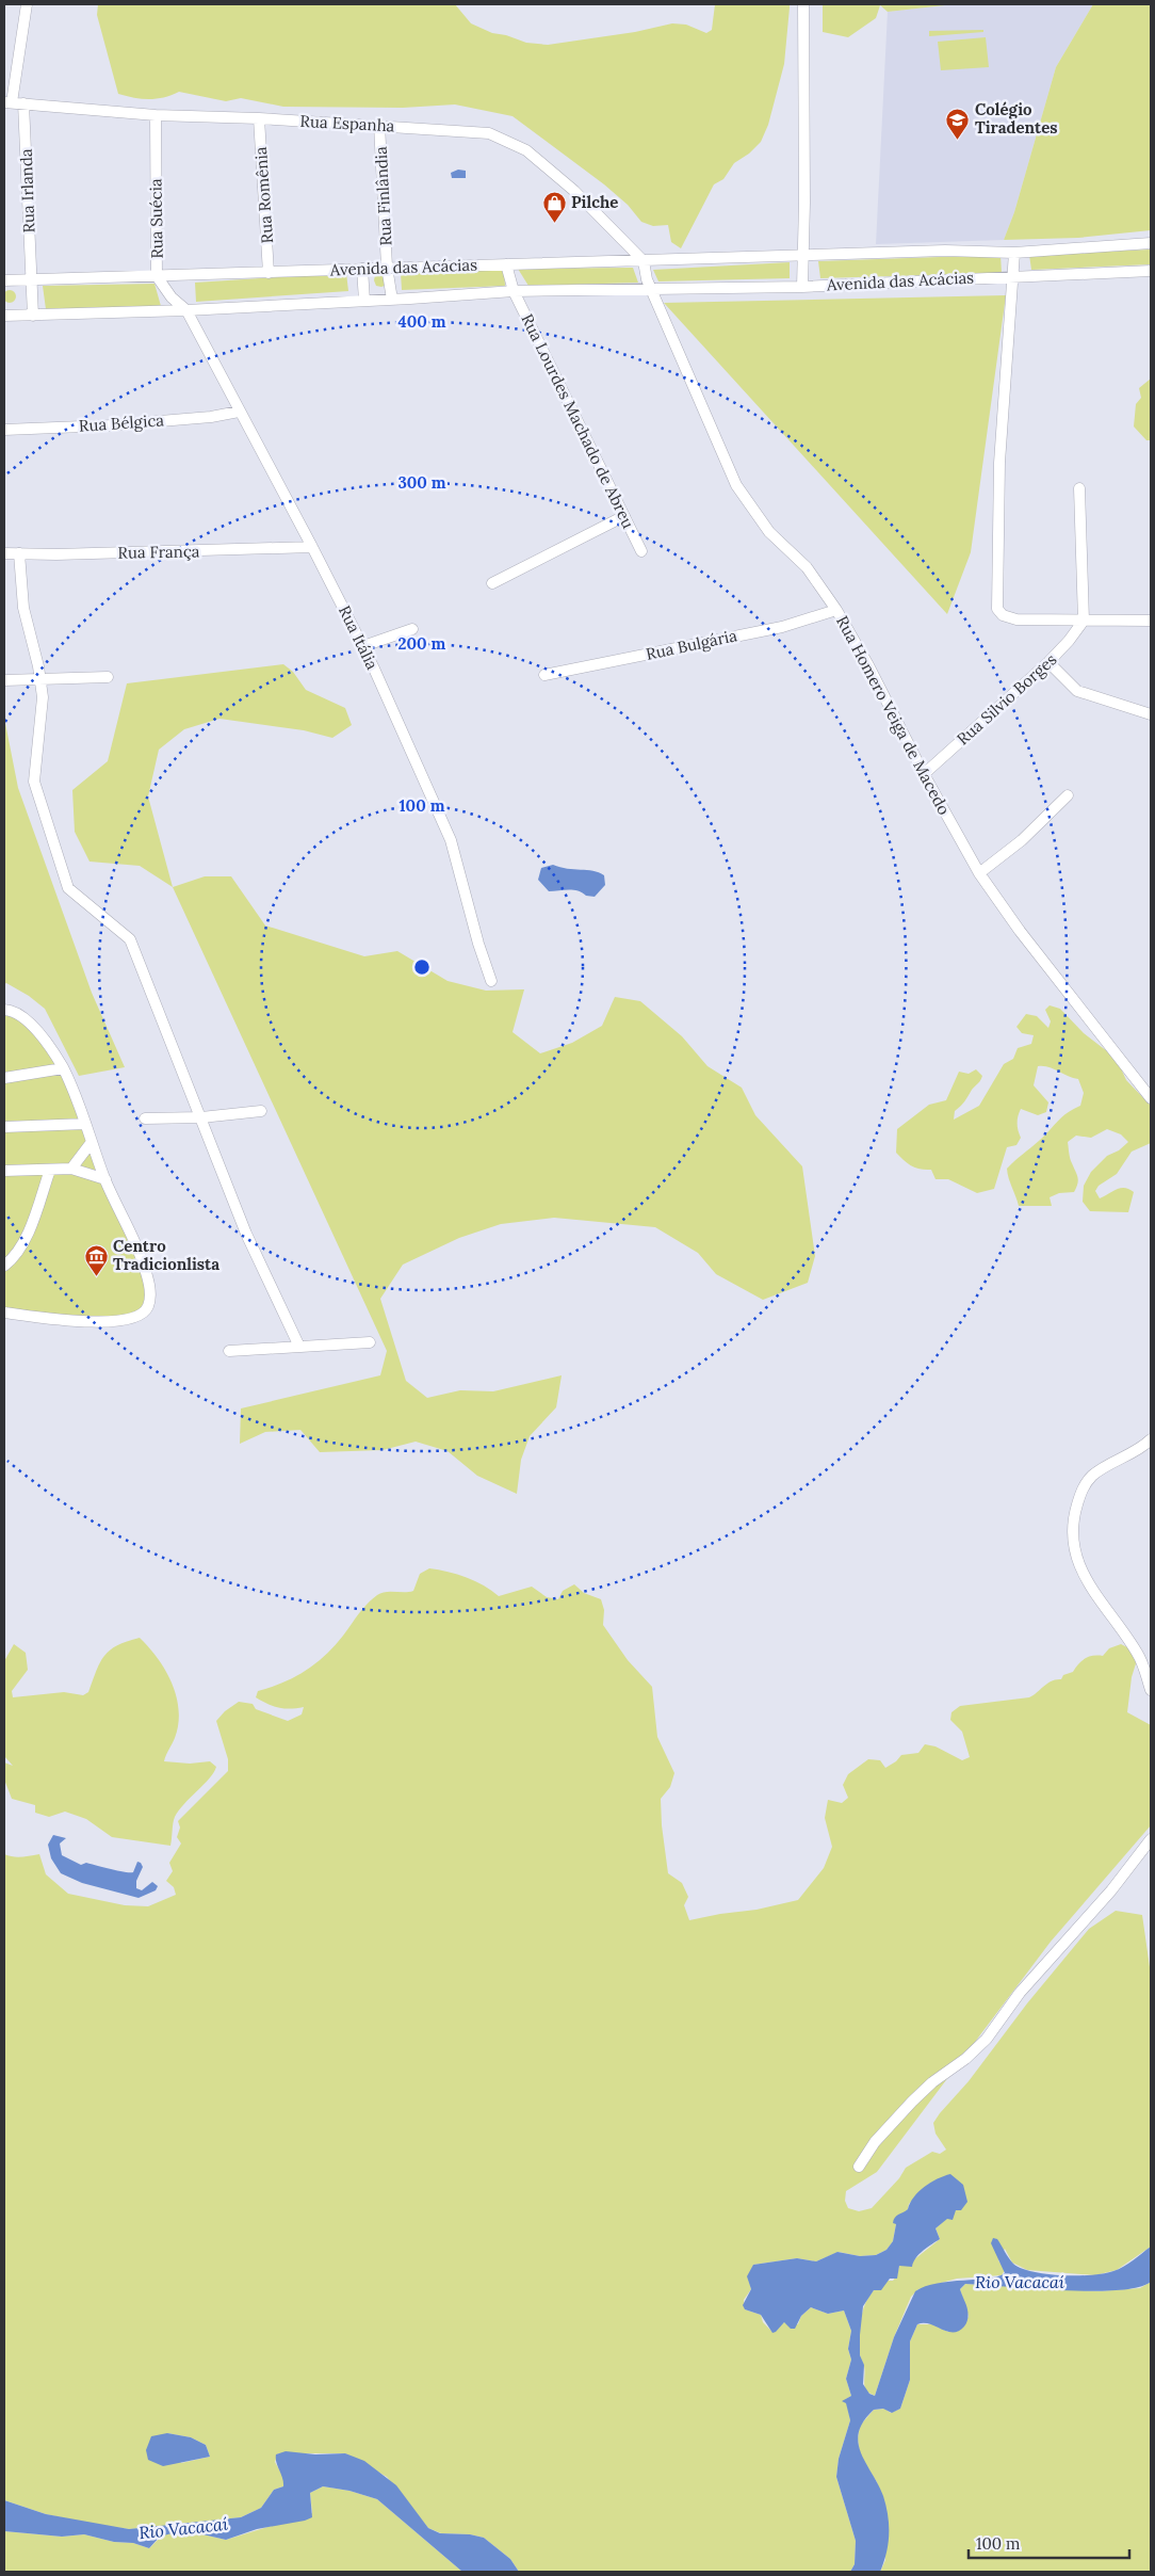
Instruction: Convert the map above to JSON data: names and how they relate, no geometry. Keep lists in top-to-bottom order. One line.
{"streets":{"street":["Rua Espanha","Rua Irlanda","Rua Romênia","Rua Finlândia","Rua Suécia","Avenida das Acácias","Rua Lourdes Machado de Abreu","Rua Bélgica","Rua França","Rua Itália","Rua Bulgária","Rua Silvio Borges","Rua Homero Veiga de Macedo"]},"crossings":[["Rua Espanha","Rua Irlanda"],["Rua Espanha","Rua Romênia"],["Rua Espanha","Rua Finlândia"],["Rua Espanha","Rua Suécia"],["Rua Espanha","Avenida das Acácias"],["Rua Espanha","Rua Homero Veiga de Macedo"],["Rua Irlanda","Avenida das Acácias"],["Rua Romênia","Avenida das Acácias"],["Rua Finlândia","Avenida das Acácias"],["Rua Suécia","Avenida das Acácias"],["Rua Suécia","Rua Itália"],["Avenida das Acácias","Rua Lourdes Machado de Abreu"],["Avenida das Acácias","Rua Itália"],["Avenida das Acácias","Rua Homero Veiga de Macedo"],["Rua Bélgica","Rua Itália"],["Rua França","Rua Itália"],["Rua Bulgária","Rua Homero Veiga de Macedo"],["Rua Silvio Borges","Rua Homero Veiga de Macedo"]],"water":["Rio Vacacaí"],"places":{"school or university":["Colégio Tiradentes"],"shop":["Pilche"],"museum":["Centro Tradicionlista"]},"scale_bar":"100 m","rings":["400 m","300 m","200 m","100 m"]}
